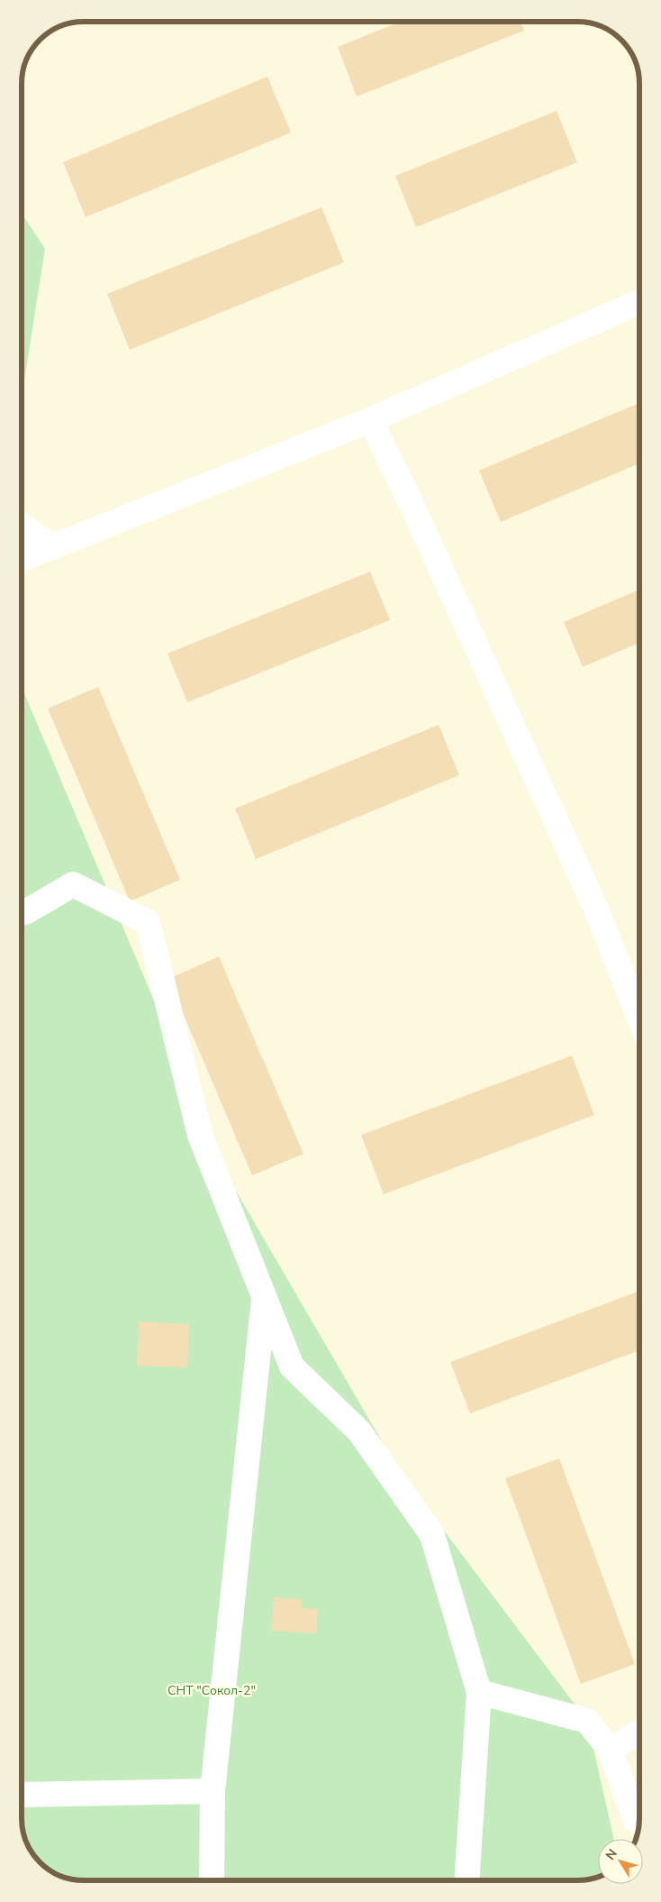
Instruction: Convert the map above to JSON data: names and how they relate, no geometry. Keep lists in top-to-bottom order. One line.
{"parks":["СНТ \"Сокол-2\""],"north":"top left"}
